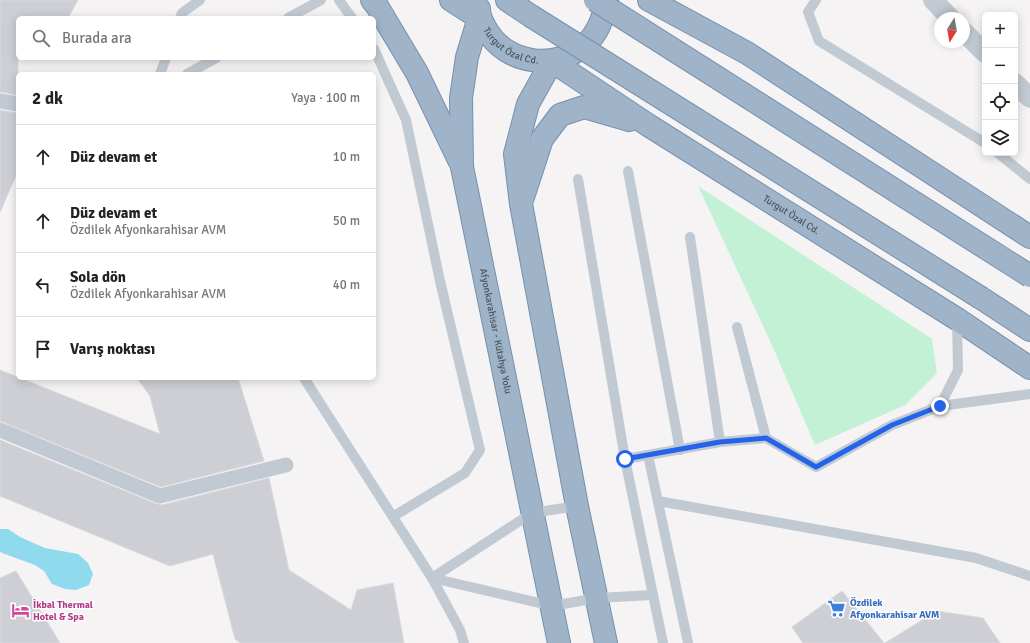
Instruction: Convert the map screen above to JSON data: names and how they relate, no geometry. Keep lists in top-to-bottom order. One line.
{"streets":{"highway":["Turgut Özal Cd.","Afyonkarahisar - Kütahya Yolu"]},"crossings":[["Turgut Özal Cd.","Afyonkarahisar - Kütahya Yolu"]],"places":{"supermarket":["Özdilek Afyonkarahisar AVM"],"hotel":["İkbal Thermal Hotel & Spa"]},"north":"bottom","page":{"map_buttons":["+","−"],"search":"Burada ara","heading":["2 dk","Yaya · 100 m"],"list":[["Düz devam et","10 m"],["Düz devam et","Özdilek Afyonkarahisar AVM","50 m"],["Sola dön","Özdilek Afyonkarahisar AVM","40 m"],"Varış noktası"]}}
